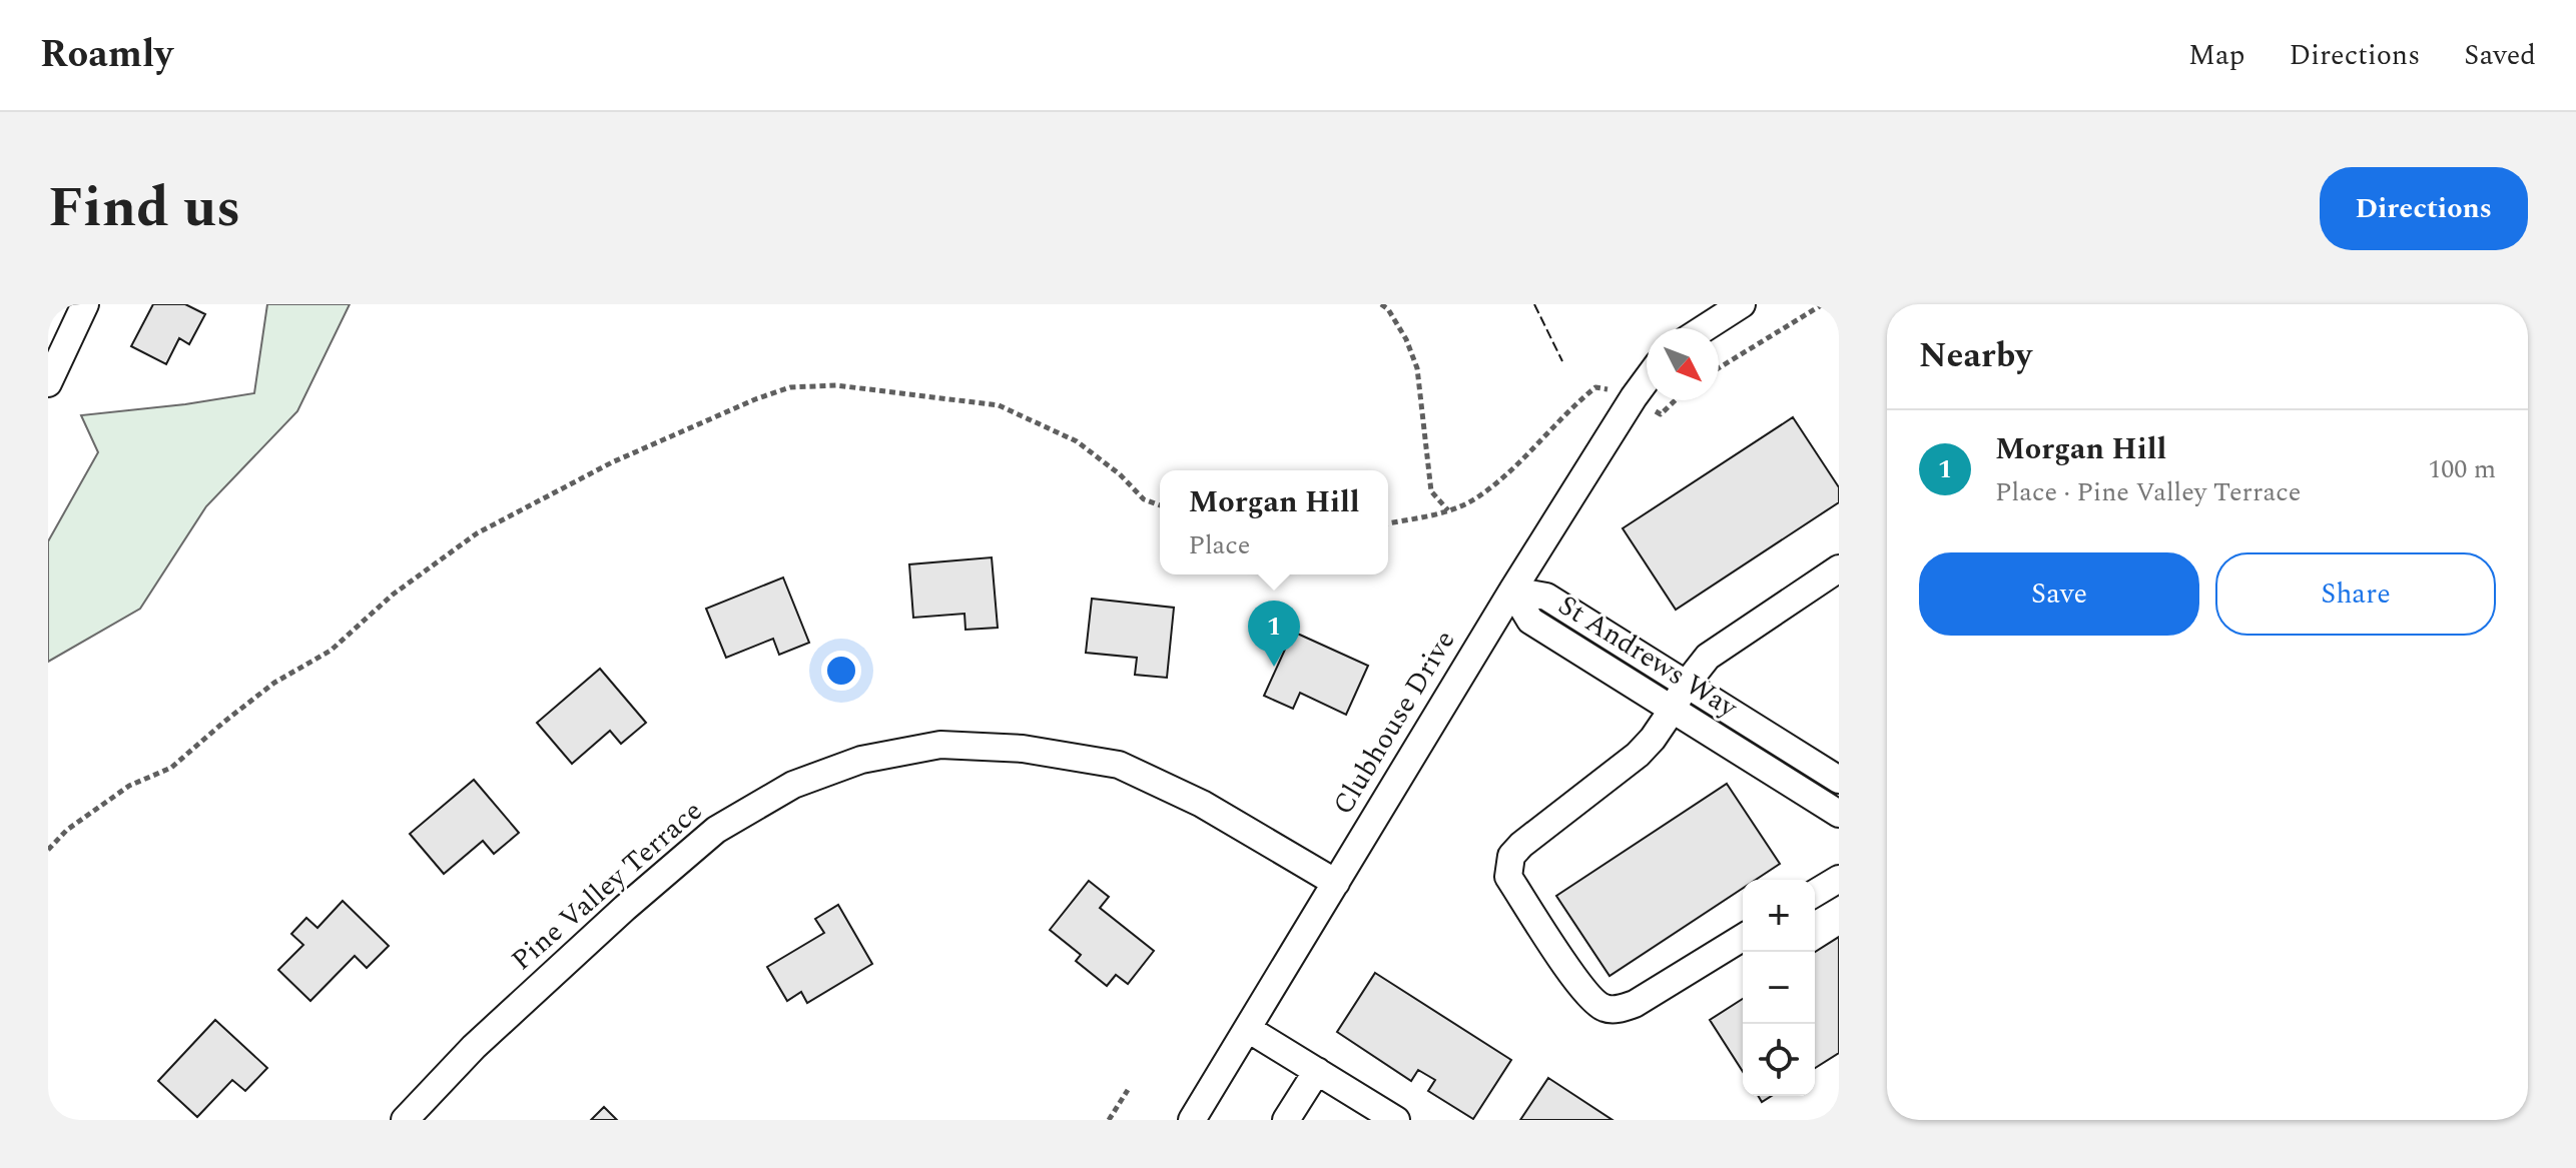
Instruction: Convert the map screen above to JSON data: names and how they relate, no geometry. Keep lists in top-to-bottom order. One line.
{"streets":{"street":["St Andrews Way","Clubhouse Drive","Pine Valley Terrace"]},"crossings":[["St Andrews Way","Clubhouse Drive"],["Clubhouse Drive","Pine Valley Terrace"]],"north":"bottom right","page":{"header":"Roamly","nav":["Map","Directions","Saved"],"title":"Find us","buttons":["Directions",["Save","Share"]],"heading":"Nearby","list":[{"mark":"1","name":"Morgan Hill","note":"Place · Pine Valley Terrace","value":"100 m"}],"popup":["Morgan Hill","Place"],"pins":"1","map_buttons":["+","−"]}}
